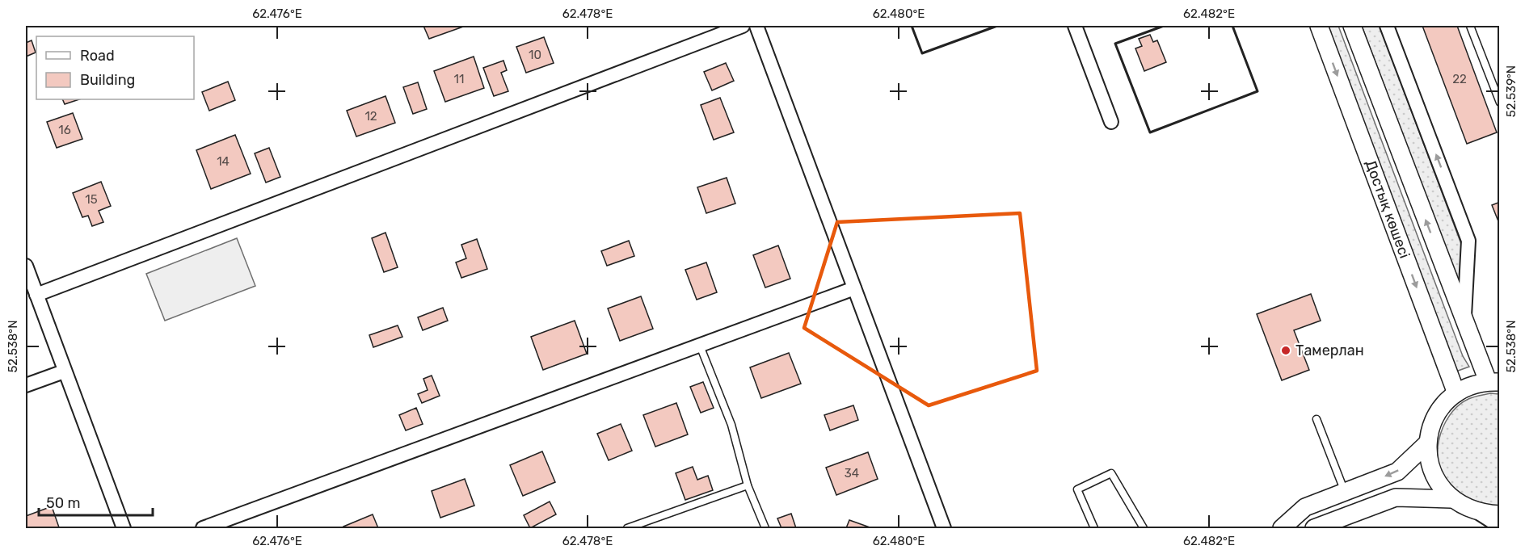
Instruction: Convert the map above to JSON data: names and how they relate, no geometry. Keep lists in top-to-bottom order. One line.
{"streets":{"street":["Достық көшесі"]},"places":["Тамерлан"],"house_numbers":["10","11","22","12","16","14","15","34"],"legend":["Road","Building"],"scale_bar":"50 m","coordinates":["62.476°E","62.478°E","62.480°E","62.482°E","52.539°N","52.538°N"]}
